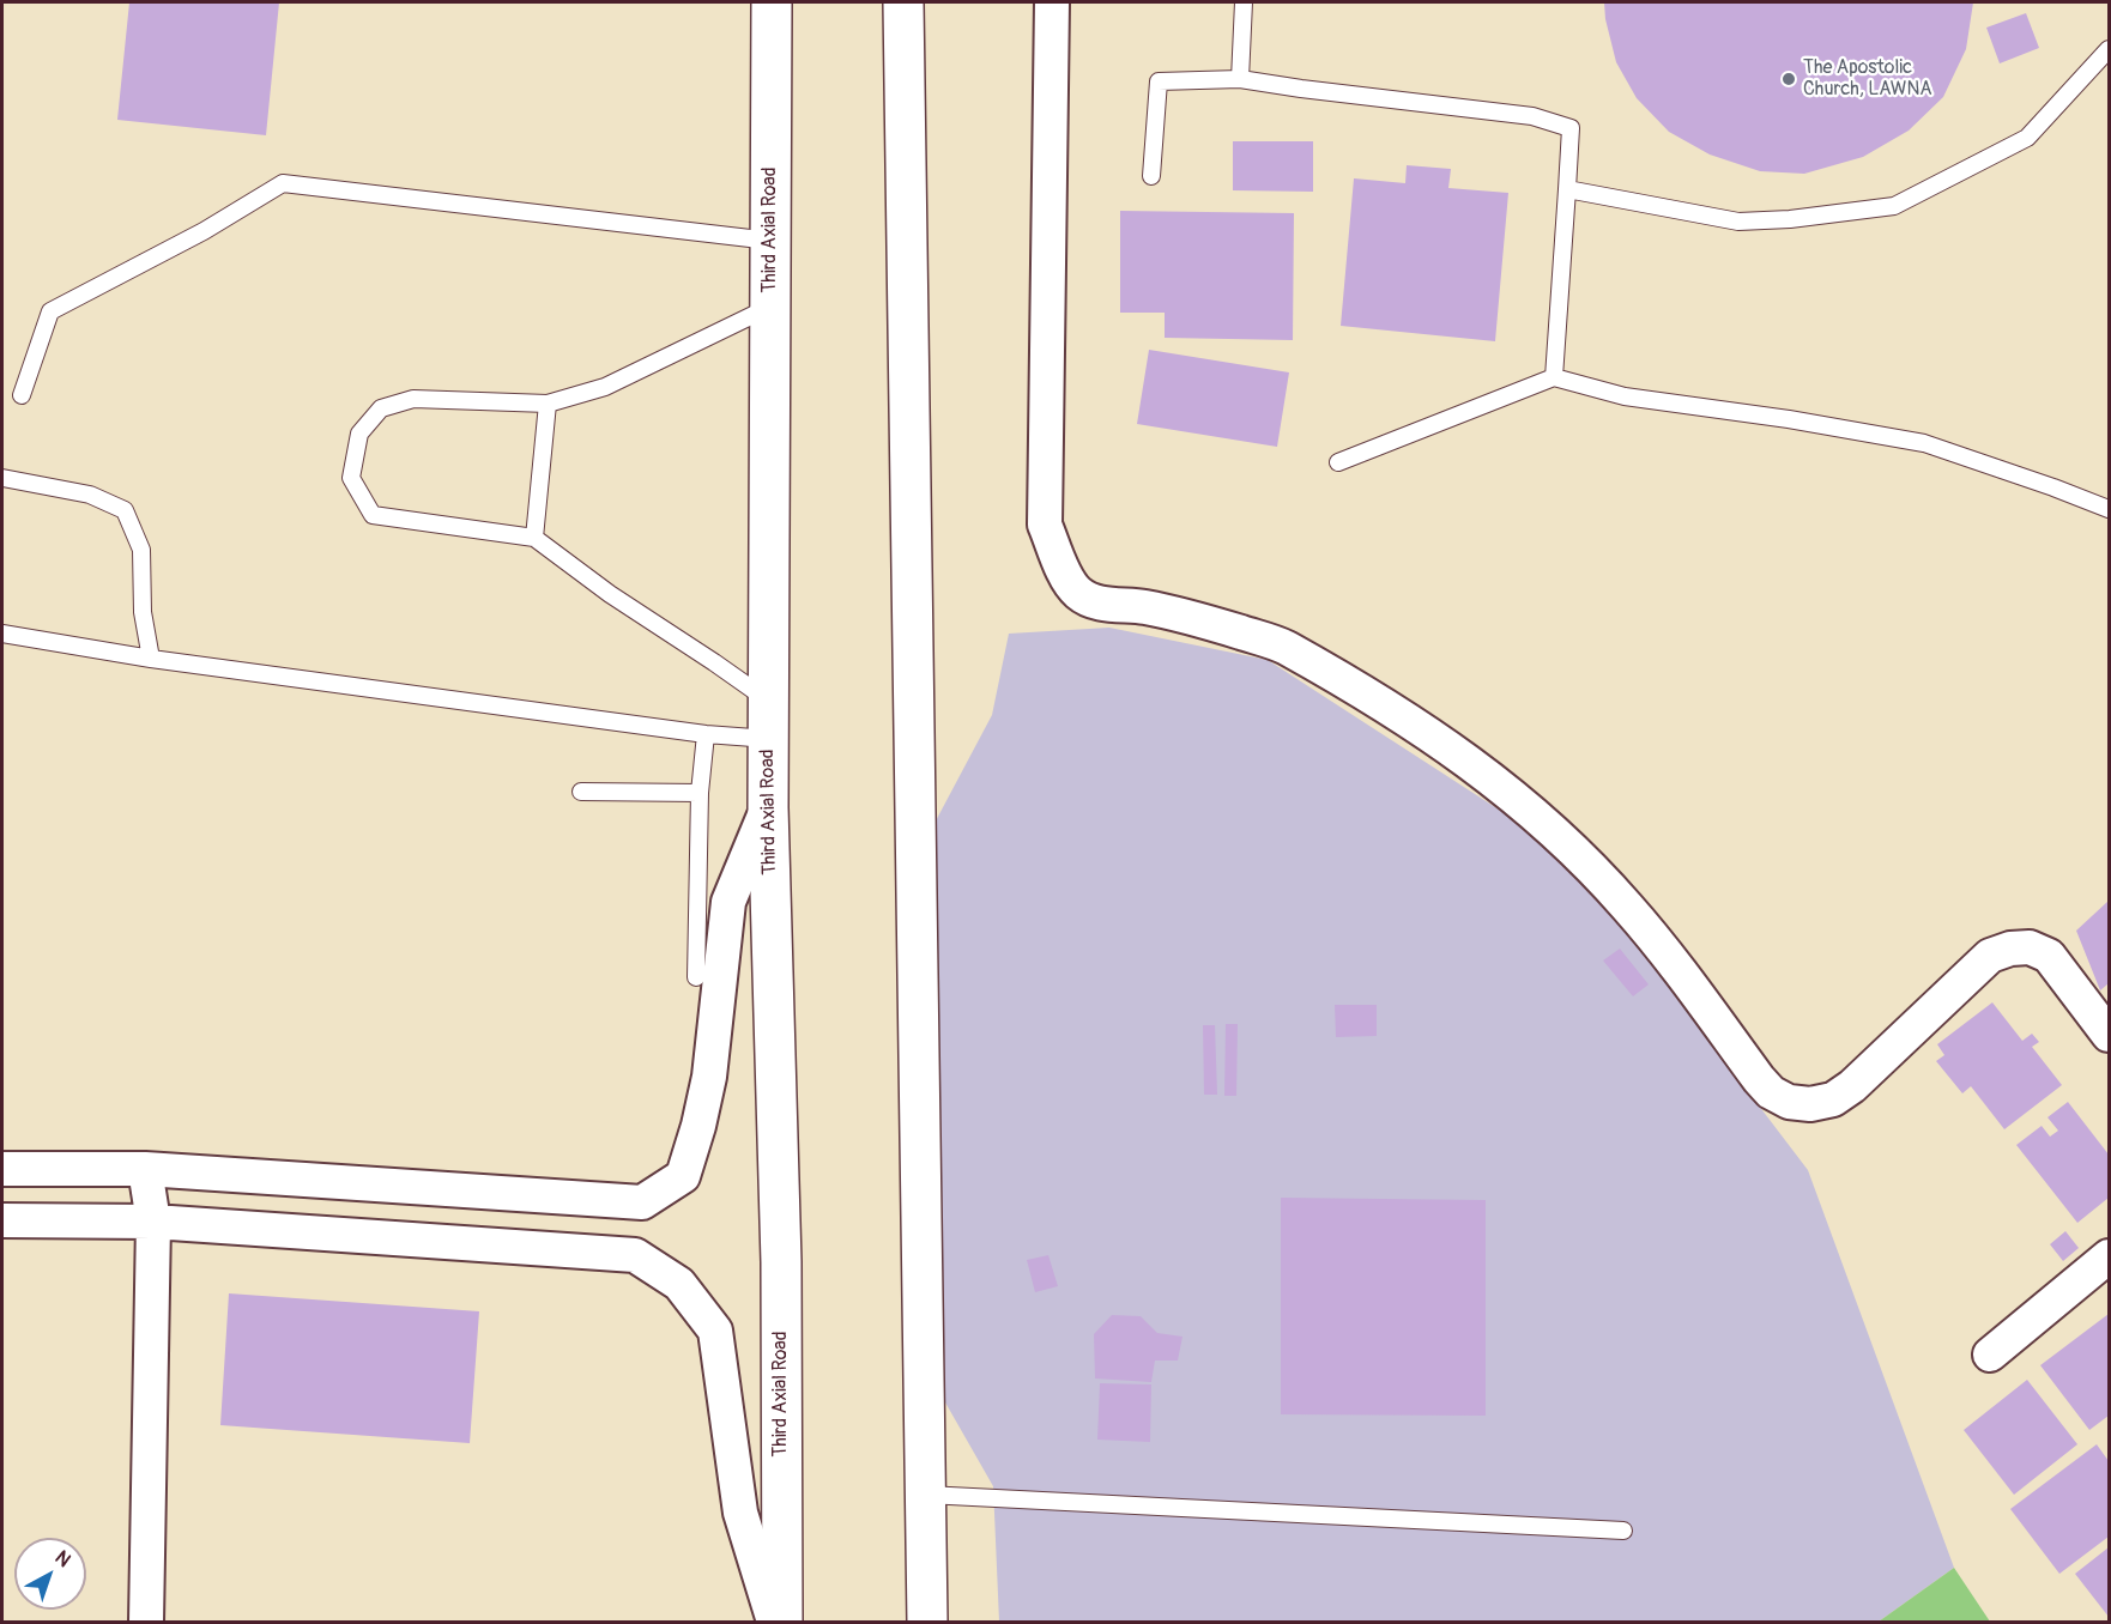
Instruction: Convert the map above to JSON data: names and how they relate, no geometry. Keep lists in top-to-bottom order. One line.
{"streets":{"highway":["Third Axial Road"]},"places":["The Apostolic Church, LAWNA"],"north":"top right"}
